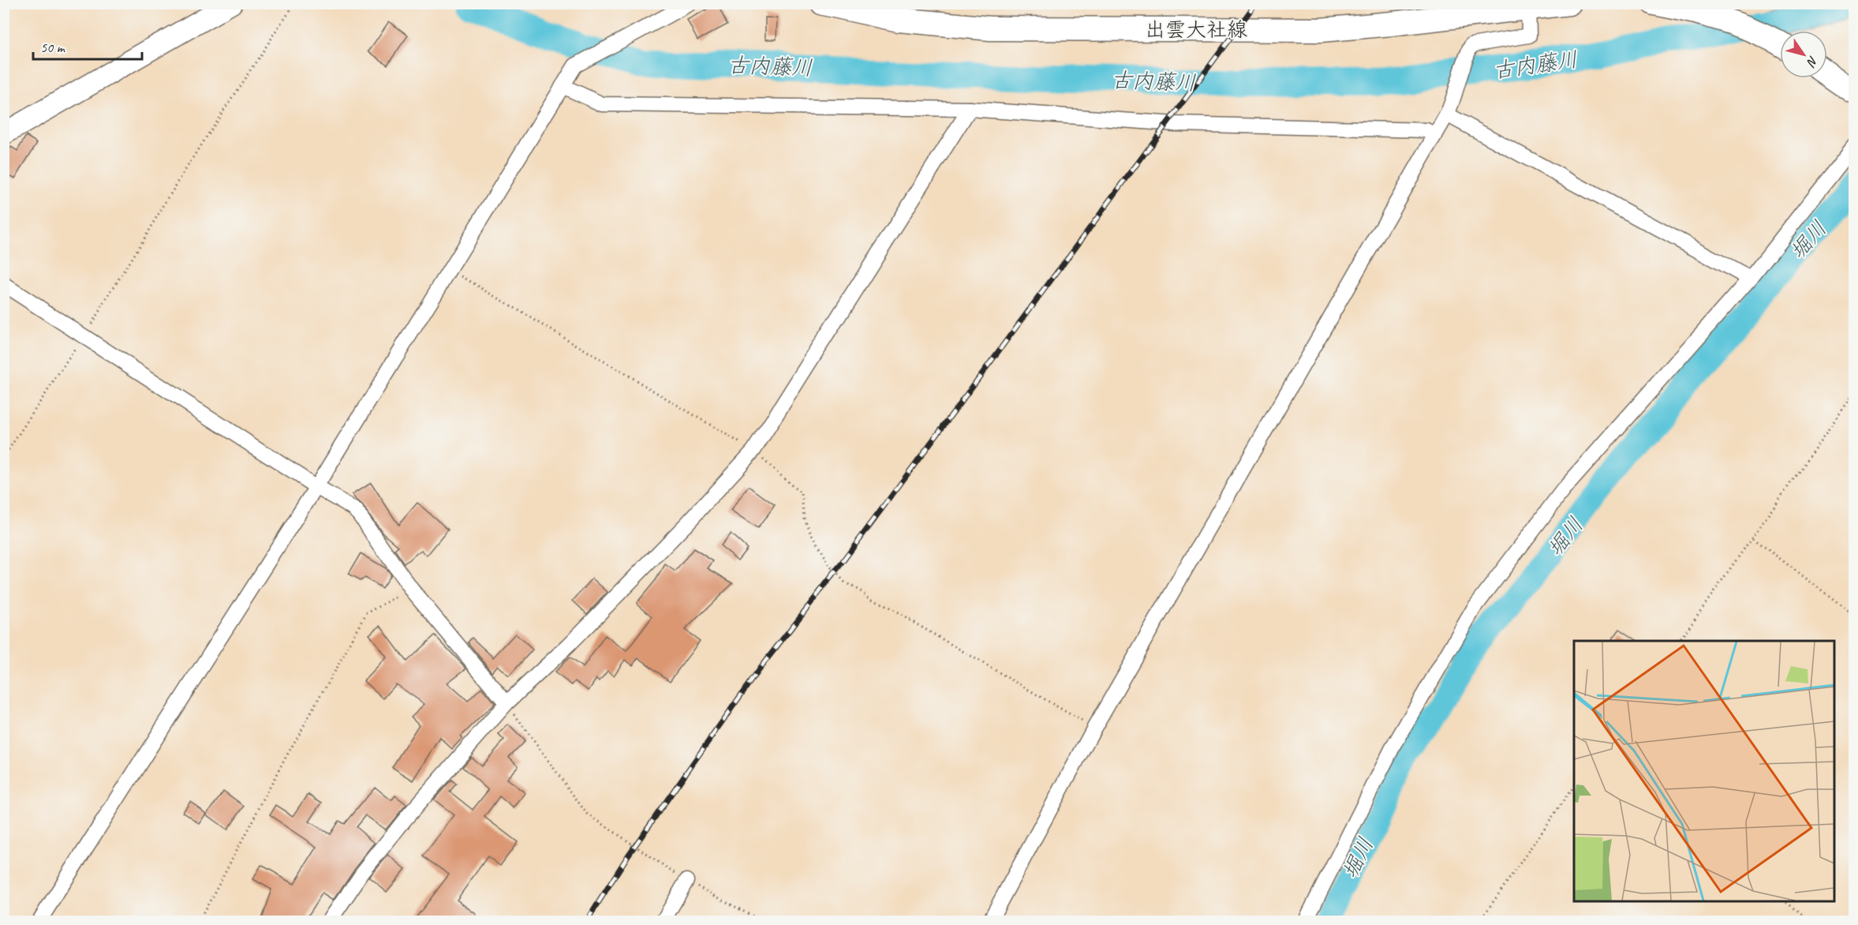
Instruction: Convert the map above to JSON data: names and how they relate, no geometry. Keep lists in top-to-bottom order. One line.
{"streets":{"main road":["出雲大社線"]},"water":["古内藤川","堀川"],"scale_bar":"50 m","north":"bottom right"}
